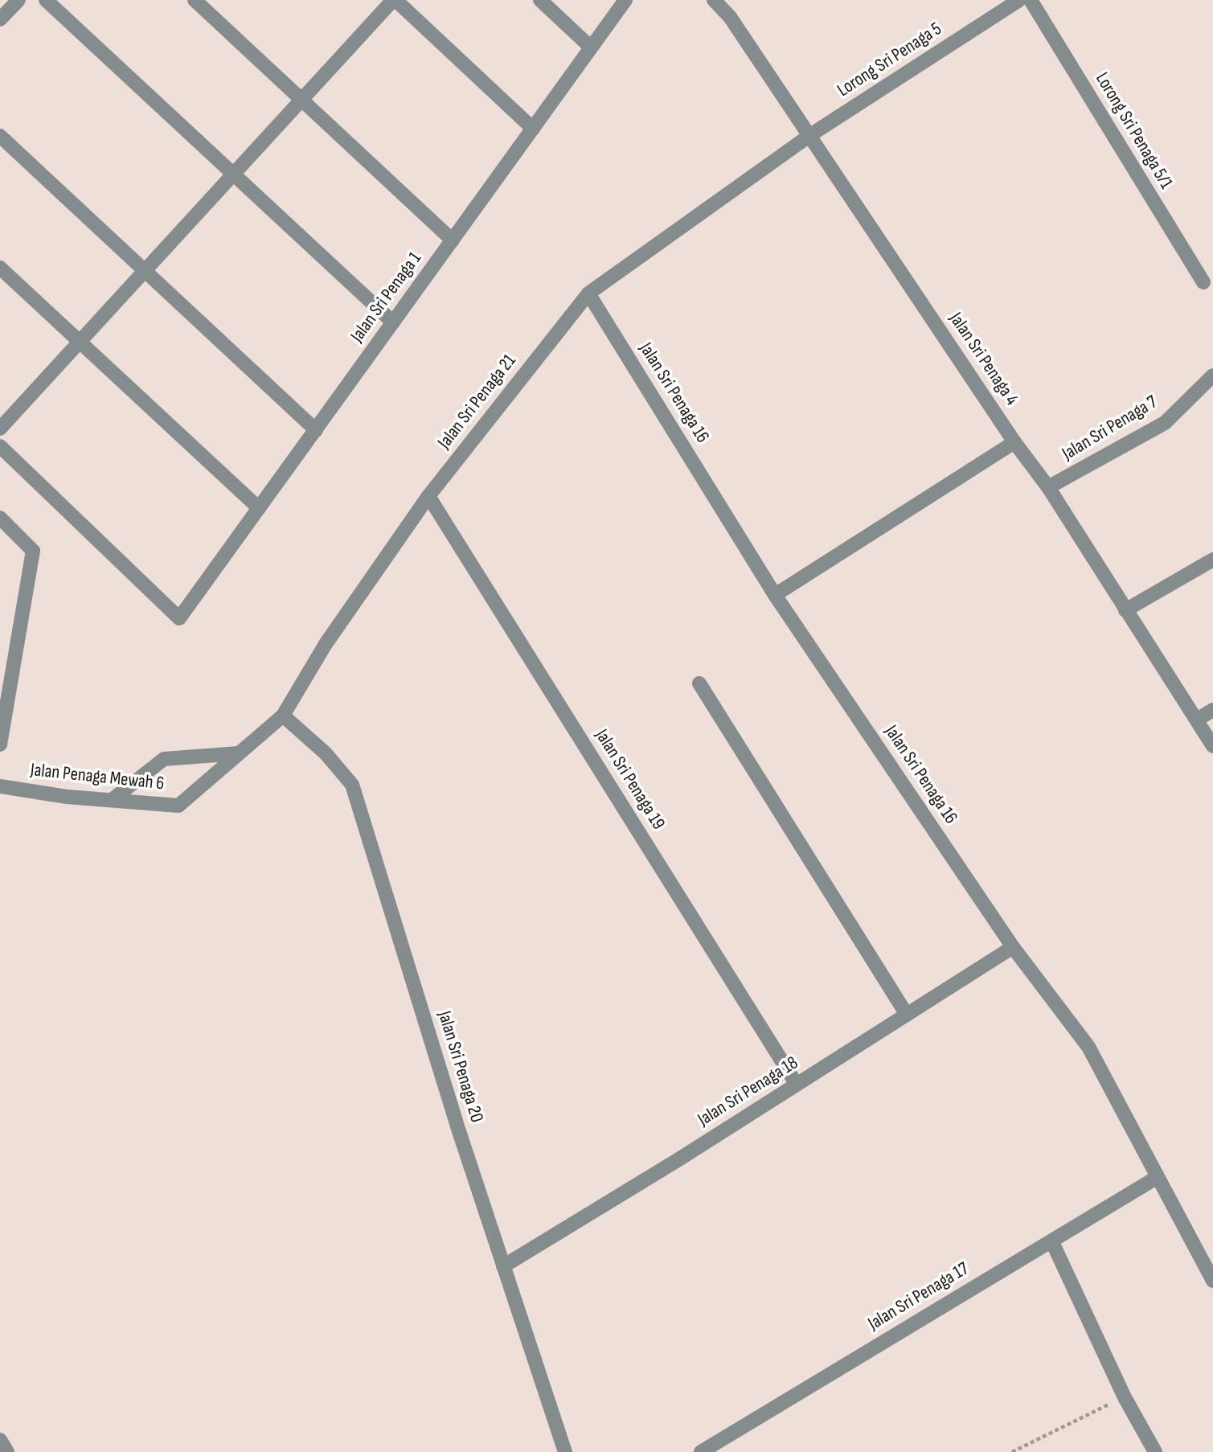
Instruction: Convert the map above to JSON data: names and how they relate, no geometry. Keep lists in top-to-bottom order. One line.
{"streets":{"street":["Lorong Sri Penaga 5","Lorong Sri Penaga 5/1","Jalan Sri Penaga 1","Jalan Sri Penaga 4","Jalan Sri Penaga 16","Jalan Sri Penaga 21","Jalan Sri Penaga 7","Jalan Penaga Mewah 6","Jalan Sri Penaga 19","Jalan Sri Penaga 20","Jalan Sri Penaga 18","Jalan Sri Penaga 17"]},"crossings":[["Lorong Sri Penaga 5","Jalan Sri Penaga 4"],["Lorong Sri Penaga 5","Jalan Sri Penaga 21"],["Jalan Sri Penaga 4","Jalan Sri Penaga 21"],["Jalan Sri Penaga 4","Jalan Sri Penaga 7"],["Jalan Sri Penaga 16","Jalan Sri Penaga 21"],["Jalan Sri Penaga 16","Jalan Sri Penaga 18"],["Jalan Sri Penaga 16","Jalan Sri Penaga 17"],["Jalan Sri Penaga 21","Jalan Penaga Mewah 6"],["Jalan Sri Penaga 21","Jalan Sri Penaga 19"],["Jalan Sri Penaga 21","Jalan Sri Penaga 20"],["Jalan Sri Penaga 19","Jalan Sri Penaga 18"],["Jalan Sri Penaga 20","Jalan Sri Penaga 18"]]}
